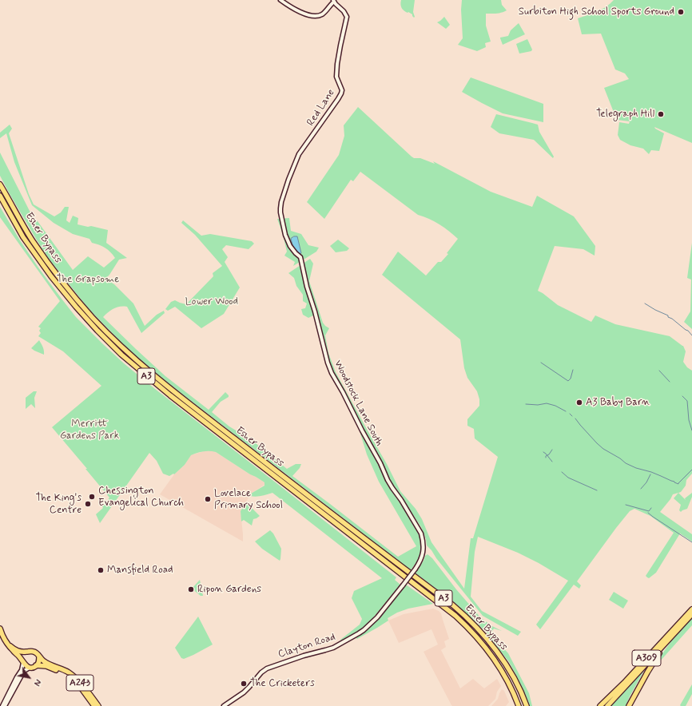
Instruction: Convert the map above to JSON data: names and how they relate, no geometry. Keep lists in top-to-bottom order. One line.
{"streets":{"highway":["Esher Bypass","A3","A309","A243"],"street":["Red Lane","Woodstock Lane South","Clayton Road"]},"crossings":[["Red Lane","Woodstock Lane South"],["Woodstock Lane South","Clayton Road"]],"parks":["The Grapsome","Lower Wood","Merritt Gardens Park"],"places":["Surbiton High School Sports Ground","Telegraph Hill","A3 Baby Barn","Chessington Evangelical Church","Lovelace Primary School","The King's Centre","Mansfield Road","Ripon Gardens","The Cricketers"],"north":"bottom right"}
